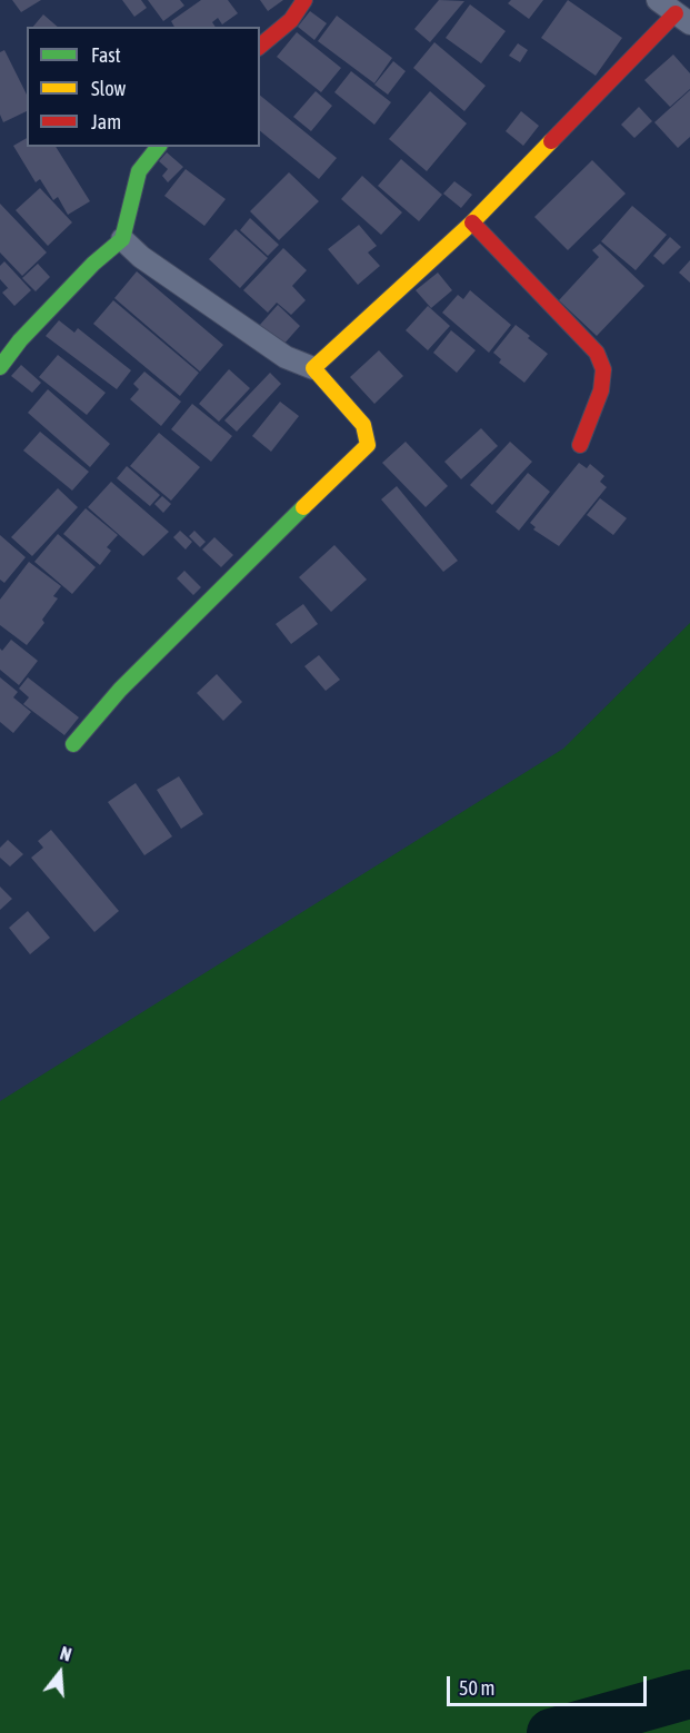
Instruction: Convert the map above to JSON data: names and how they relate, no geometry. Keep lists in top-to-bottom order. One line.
{"legend":["Fast","Slow","Jam"],"scale_bar":"50 m","north":"top"}
